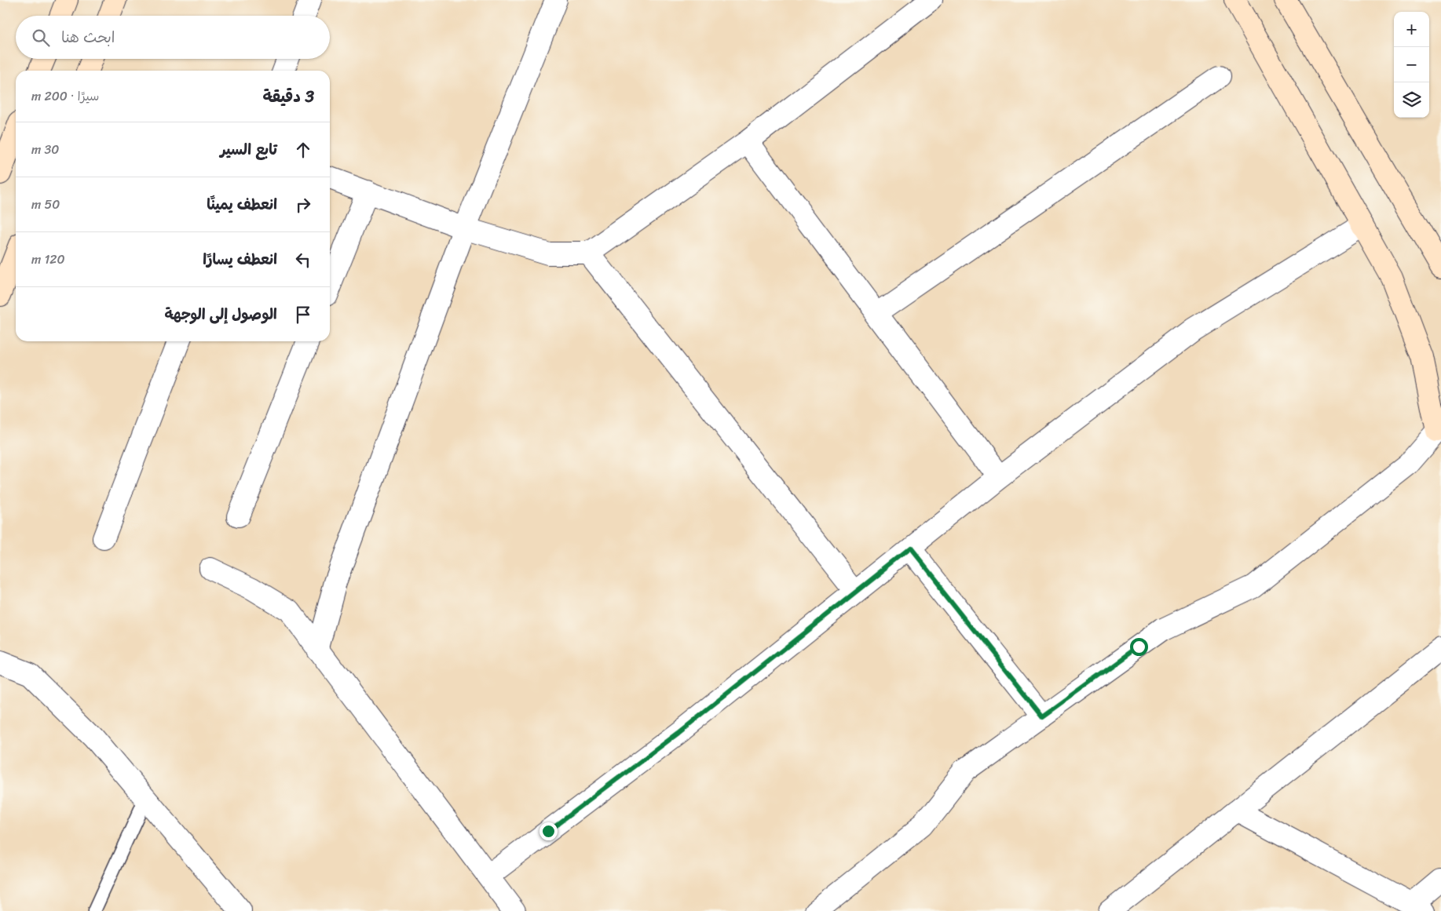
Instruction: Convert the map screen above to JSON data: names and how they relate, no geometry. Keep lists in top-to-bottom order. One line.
{"page":{"map_buttons":["+","−"],"search":"ابحث هنا","heading":["3 دقيقة","سيرًا · 200 m"],"list":[["تابع السير","30 m"],["انعطف يمينًا","50 m"],["انعطف يسارًا","120 m"],"الوصول إلى الوجهة"]}}
